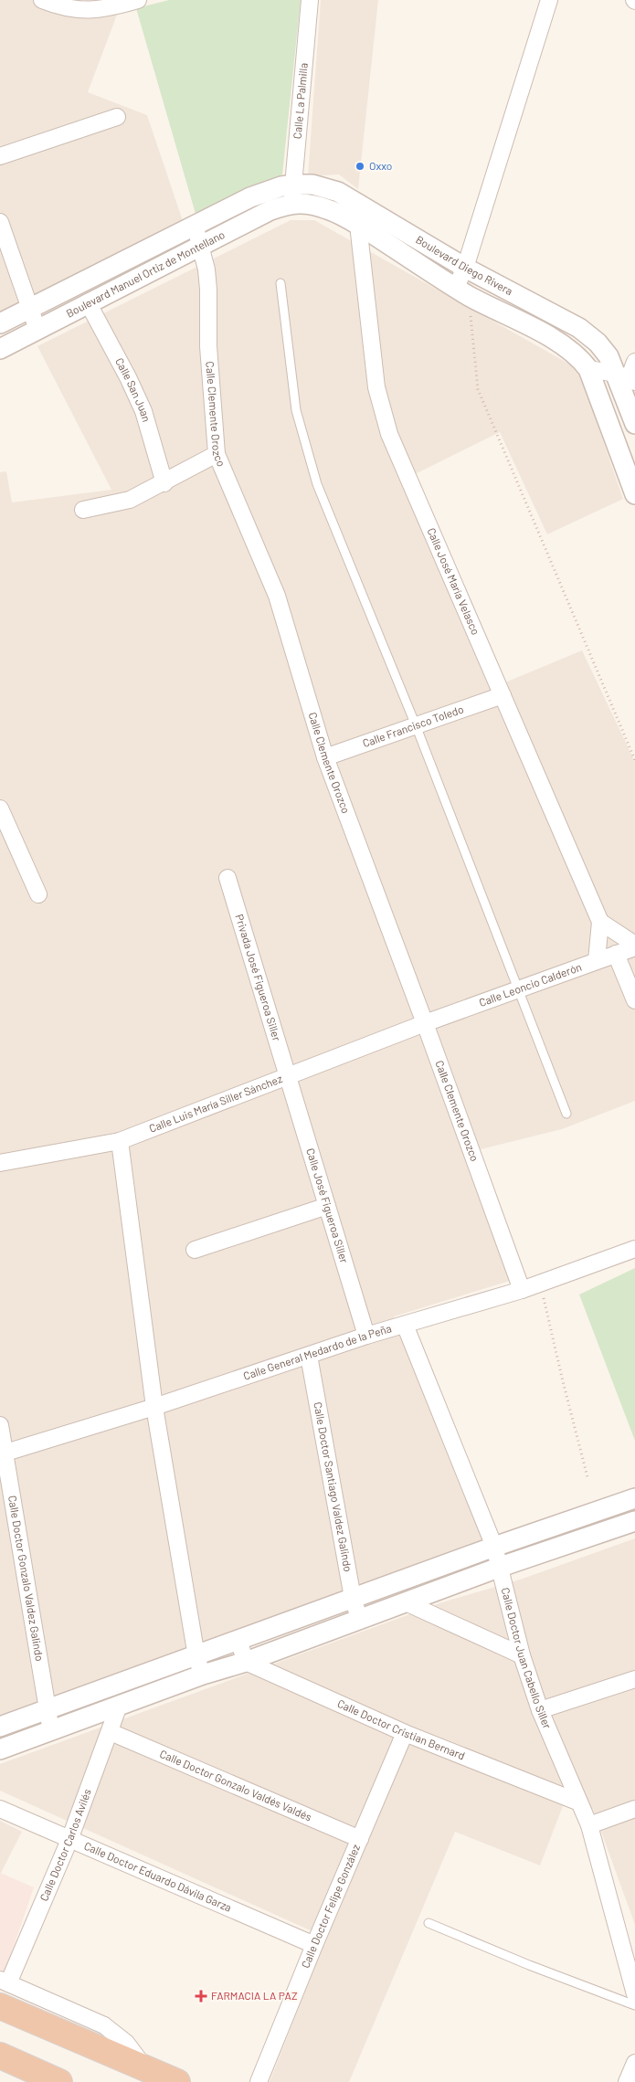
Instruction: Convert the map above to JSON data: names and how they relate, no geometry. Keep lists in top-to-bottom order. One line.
{"streets":{"street":["Calle La Palmilla","Boulevard Diego Rivera","Boulevard Manuel Ortiz de Montellano","Calle San Juan","Calle Clemente Orozco","Calle José María Velasco","Calle Francisco Toledo","Privada José Figueroa Siller","Calle Leoncio Calderón","Calle Luis María Siller Sánchez","Calle José Figueroa Siller","Calle General Medardo de la Peña","Calle Doctor Santiago Valdez Galindo","Calle Doctor Gonzalo Valdez Galindo","Calle Doctor Juan Cabello Siller","Calle Doctor Cristian Bernard","Calle Doctor Gonzalo Valdés Valdés","Calle Doctor Carlos Avilés","Calle Doctor Eduardo Dávila Garza","Calle Doctor Felipe González"]},"crossings":[["Calle La Palmilla","Boulevard Diego Rivera"],["Calle La Palmilla","Boulevard Manuel Ortiz de Montellano"],["Boulevard Diego Rivera","Boulevard Manuel Ortiz de Montellano"],["Boulevard Diego Rivera","Calle José María Velasco"],["Boulevard Manuel Ortiz de Montellano","Calle San Juan"],["Boulevard Manuel Ortiz de Montellano","Calle Clemente Orozco"],["Calle Clemente Orozco","Calle Francisco Toledo"],["Calle Clemente Orozco","Calle Leoncio Calderón"],["Calle Clemente Orozco","Calle Luis María Siller Sánchez"],["Calle Clemente Orozco","Calle General Medardo de la Peña"],["Calle José María Velasco","Calle Francisco Toledo"],["Calle José María Velasco","Calle Leoncio Calderón"],["Privada José Figueroa Siller","Calle Luis María Siller Sánchez"],["Privada José Figueroa Siller","Calle José Figueroa Siller"],["Calle Leoncio Calderón","Calle Luis María Siller Sánchez"],["Calle Luis María Siller Sánchez","Calle José Figueroa Siller"],["Calle José Figueroa Siller","Calle General Medardo de la Peña"],["Calle General Medardo de la Peña","Calle Doctor Santiago Valdez Galindo"],["Calle General Medardo de la Peña","Calle Doctor Gonzalo Valdez Galindo"],["Calle General Medardo de la Peña","Calle Doctor Juan Cabello Siller"],["Calle Doctor Juan Cabello Siller","Calle Doctor Cristian Bernard"],["Calle Doctor Cristian Bernard","Calle Doctor Felipe González"],["Calle Doctor Gonzalo Valdés Valdés","Calle Doctor Carlos Avilés"],["Calle Doctor Gonzalo Valdés Valdés","Calle Doctor Felipe González"],["Calle Doctor Carlos Avilés","Calle Doctor Eduardo Dávila Garza"],["Calle Doctor Eduardo Dávila Garza","Calle Doctor Felipe González"]],"places":{"other":["Oxxo"],"health":["FARMACIA LA PAZ"]}}
